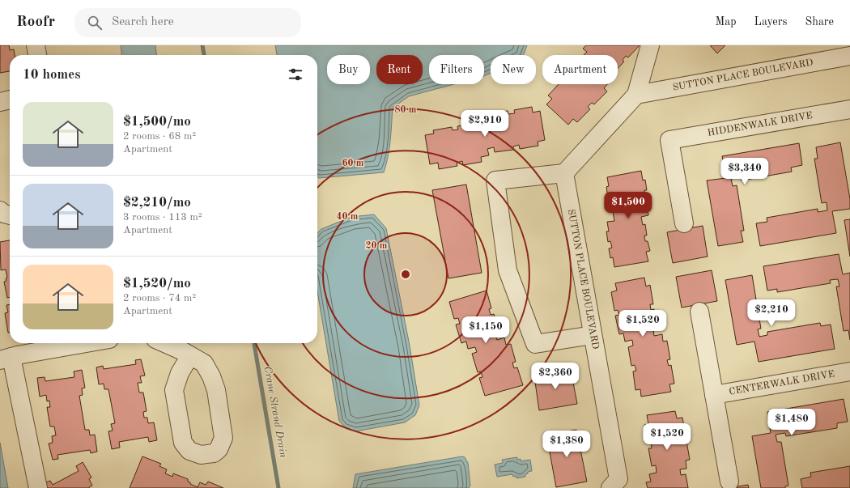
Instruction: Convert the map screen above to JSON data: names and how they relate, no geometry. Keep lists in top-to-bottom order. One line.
{"streets":{"lane":["SUTTON PLACE BOULEVARD","HIDDENWALK DRIVE","CENTERWALK DRIVE"]},"water":["Crane Strand Drain"],"page":{"header":"Roofr","search":"Search here","nav":["Map","Layers","Share"],"chip":["Buy","Rent","Filters","New","Apartment"],"heading":"10 homes","list":[{"name":"$1,500/mo","note":"2 rooms · 68 m² · Apartment"},{"name":"$2,210/mo","note":"3 rooms · 113 m² · Apartment"},{"name":"$1,520/mo","note":"2 rooms · 74 m² · Apartment"}],"price":["$2,910","$3,340","$1,500","$2,210","$1,520","$1,150","$2,360","$1,480","$1,520","$1,380"]},"rings":["80 m","60 m","40 m","20 m"]}
